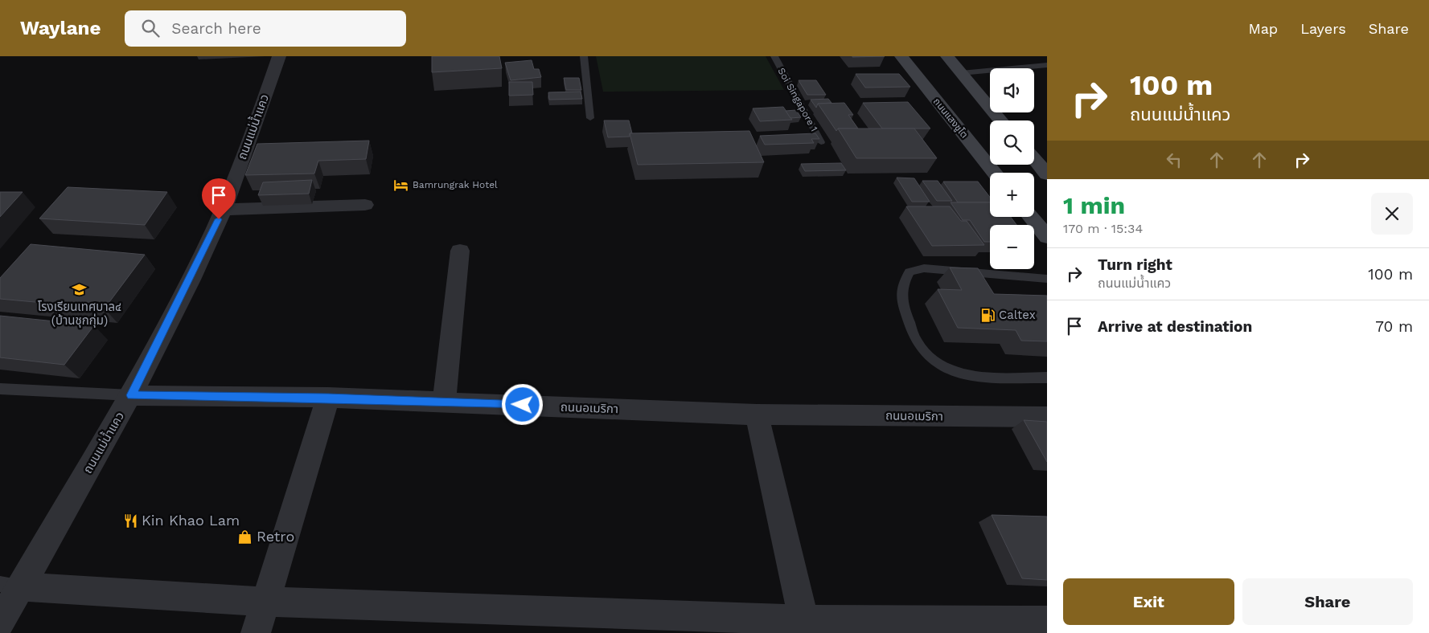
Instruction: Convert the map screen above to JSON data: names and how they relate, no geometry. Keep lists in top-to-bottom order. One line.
{"streets":{"main road":["ถนนแสงชูโต"],"street":["ถนนแม่น้ำแคว","ถนนอเมริกา"],"lane":["Soi Singapore 1"]},"crossings":[["ถนนแม่น้ำแคว","ถนนอเมริกา"]],"places":{"hotel":["Bamrungrak Hotel"],"school or university":["โรงเรียนเทศบาล๔ (บ้านชุกกุ่ม)"],"fuel station":["Caltex"],"restaurant":["Kin Khao Lam"],"shop":["Retro"]},"page":{"header":"Waylane","search":"Search here","nav":["Map","Layers","Share"],"turn":["100 m","ถนนแม่น้ำแคว"],"map_buttons":["+","−"],"heading":["1 min","170 m · 15:34"],"list":[{"name":"Turn right","note":"ถนนแม่น้ำแคว","value":"100 m"},{"name":"Arrive at destination","value":"70 m"}],"buttons":["Exit","Share"]}}
